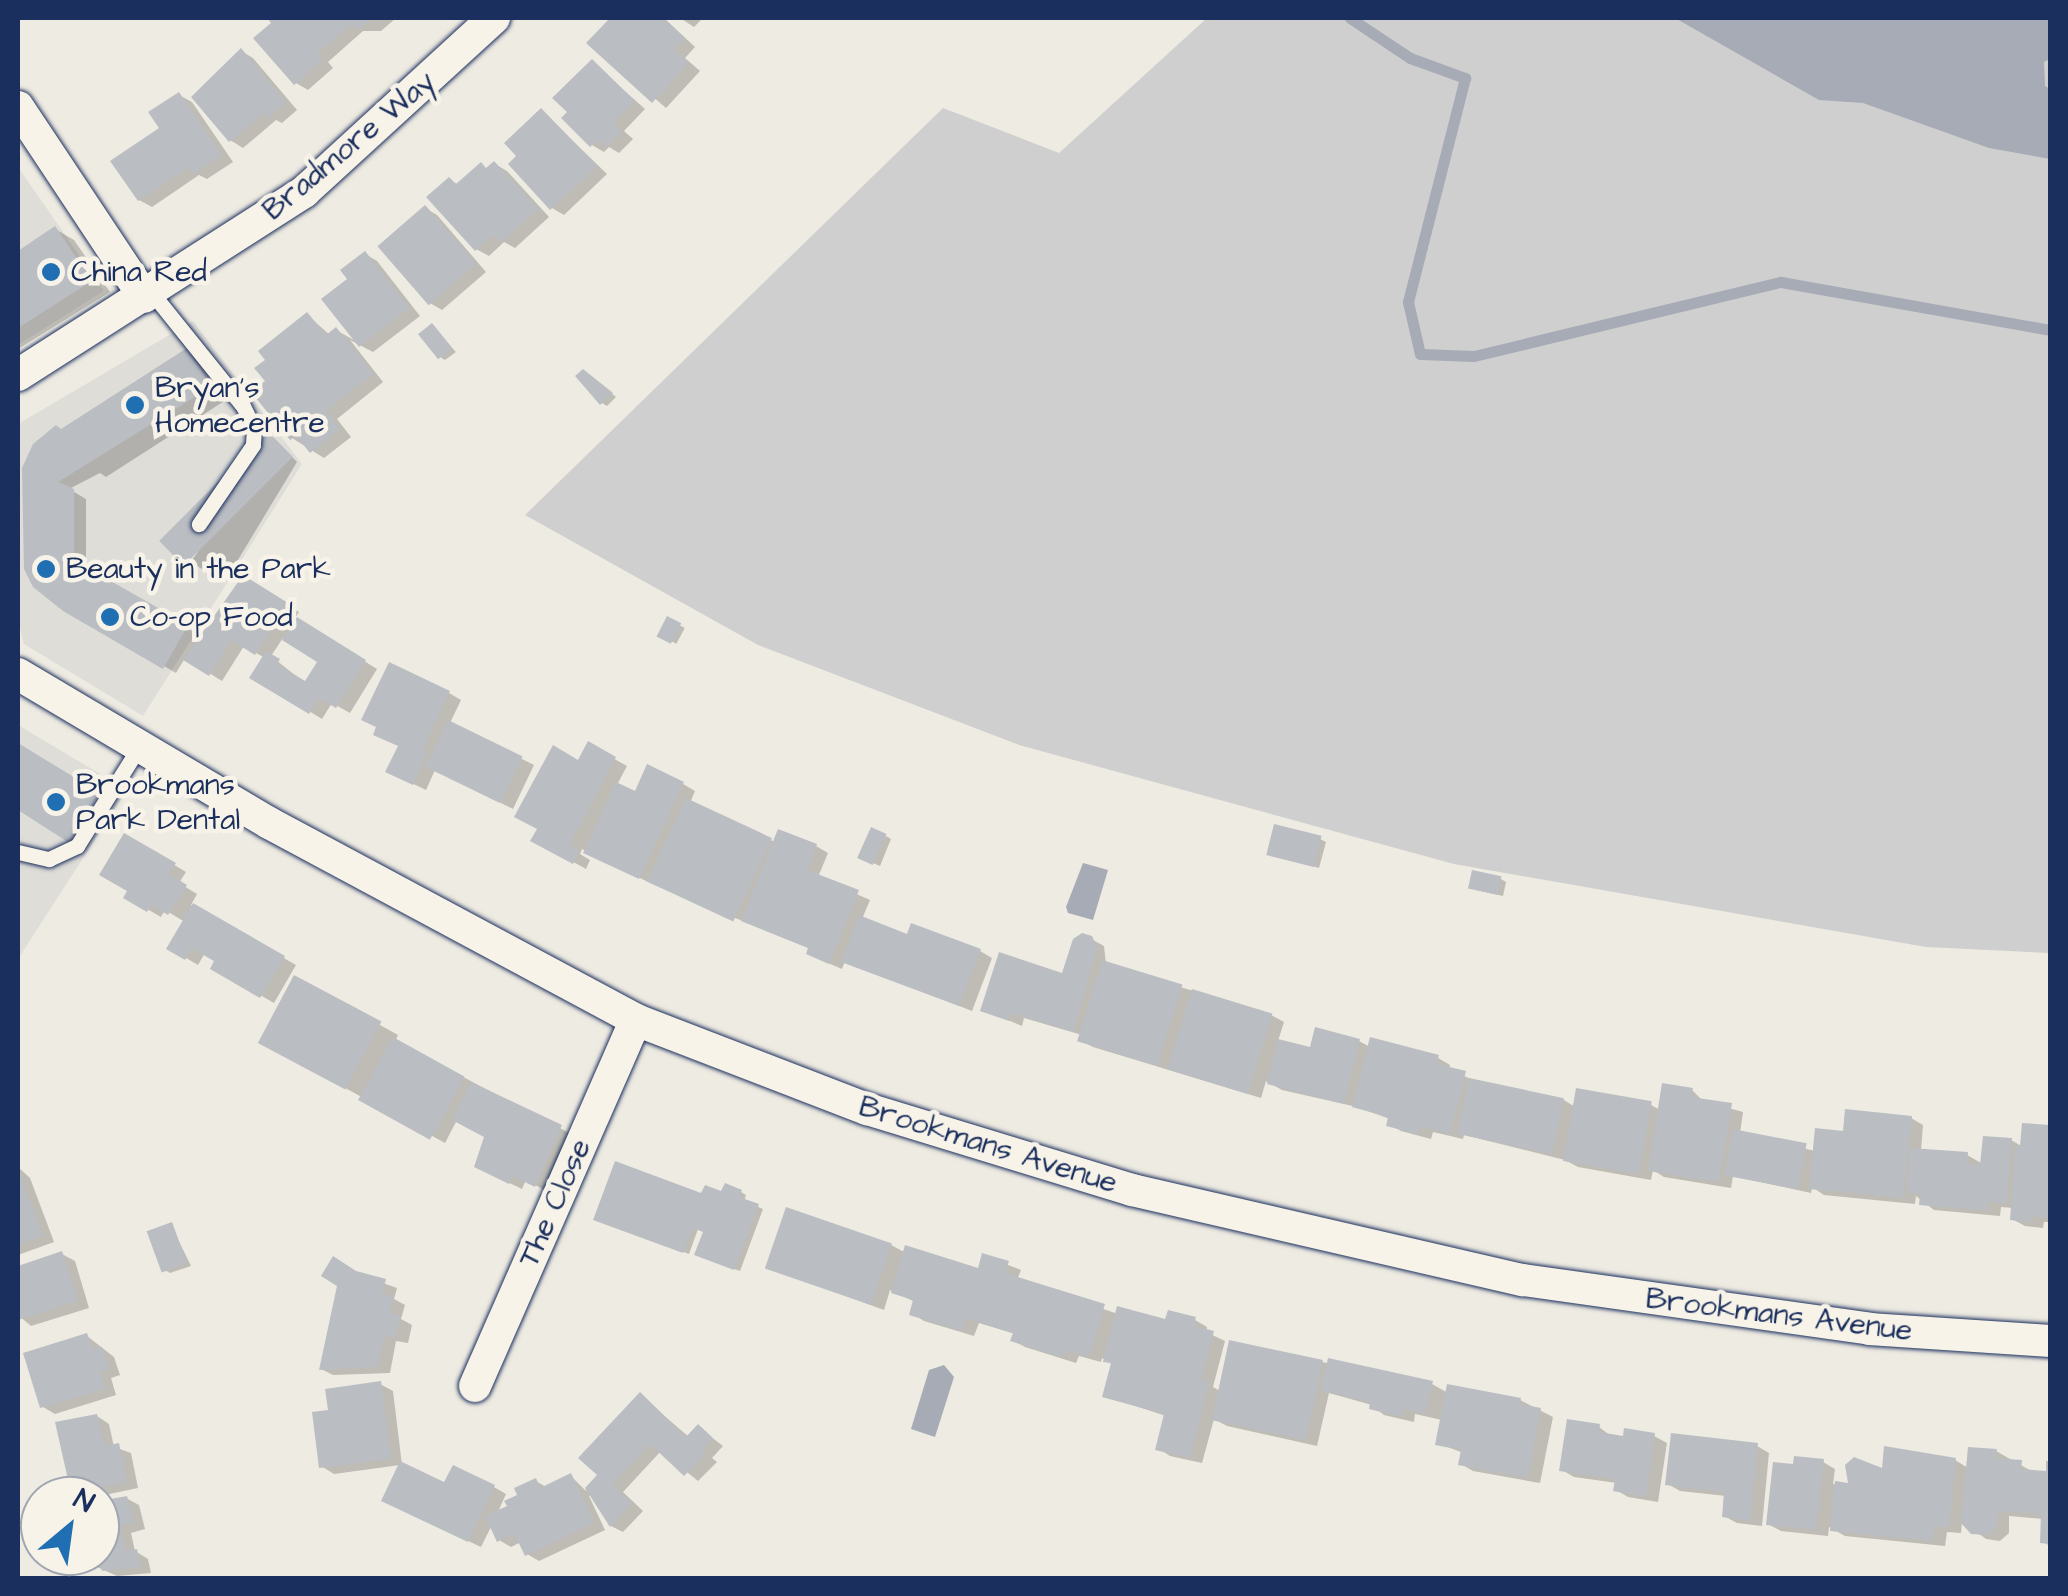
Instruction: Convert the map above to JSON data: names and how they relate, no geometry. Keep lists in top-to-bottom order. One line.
{"streets":{"street":["Bradmore Way","Brookmans Avenue","The Close"]},"crossings":[["Brookmans Avenue","The Close"]],"places":["China Red","Bryan's Homecentre","Beauty in the Park","Co-op Food","Brookmans Park Dental"],"north":"top right"}
